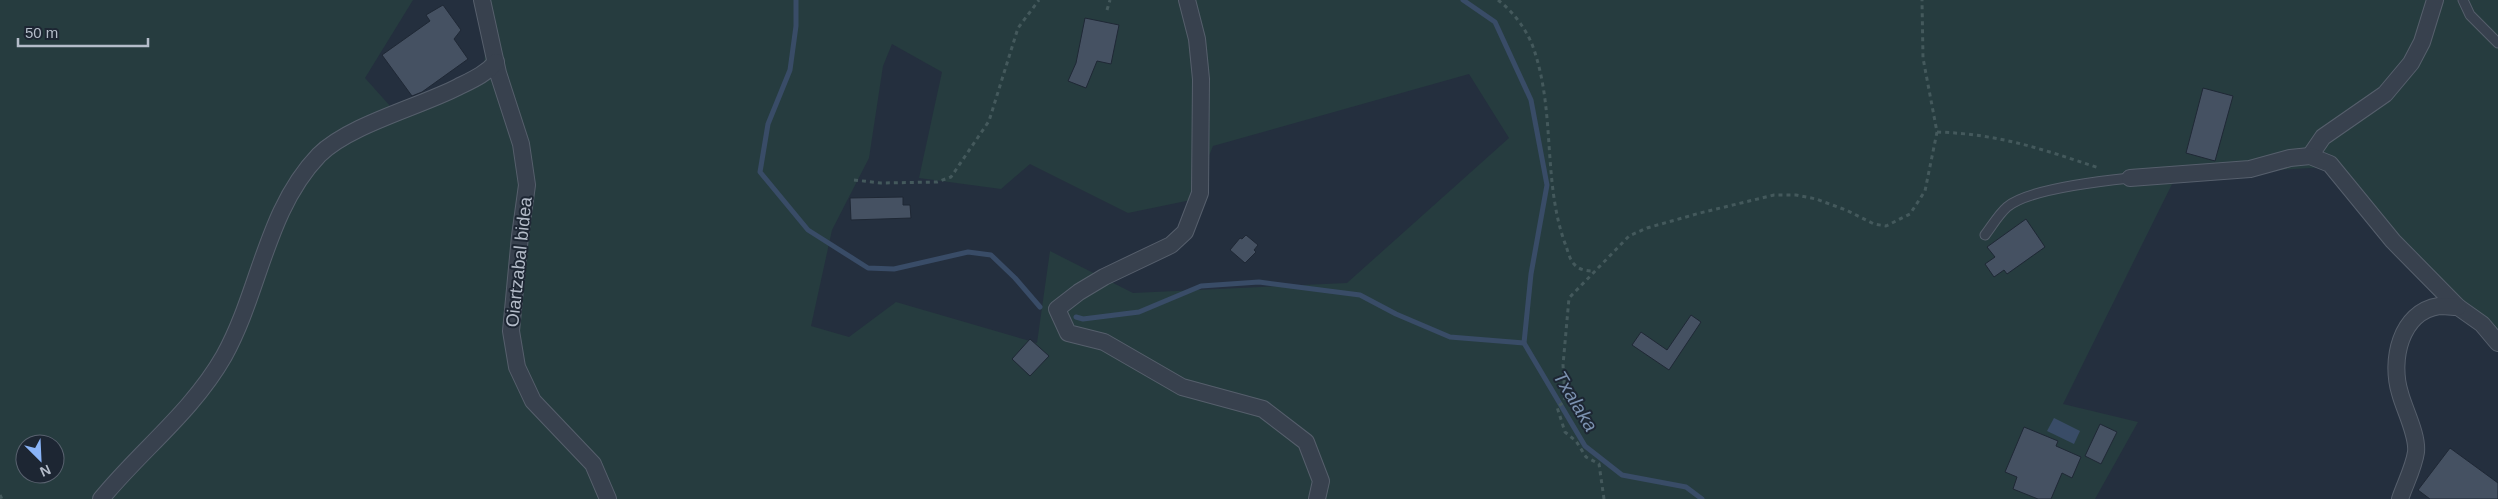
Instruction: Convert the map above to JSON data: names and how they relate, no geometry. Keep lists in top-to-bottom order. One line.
{"streets":{"street":["Oiartzabal bidea"]},"water":["Txalaka"],"scale_bar":"50 m","north":"bottom right"}
